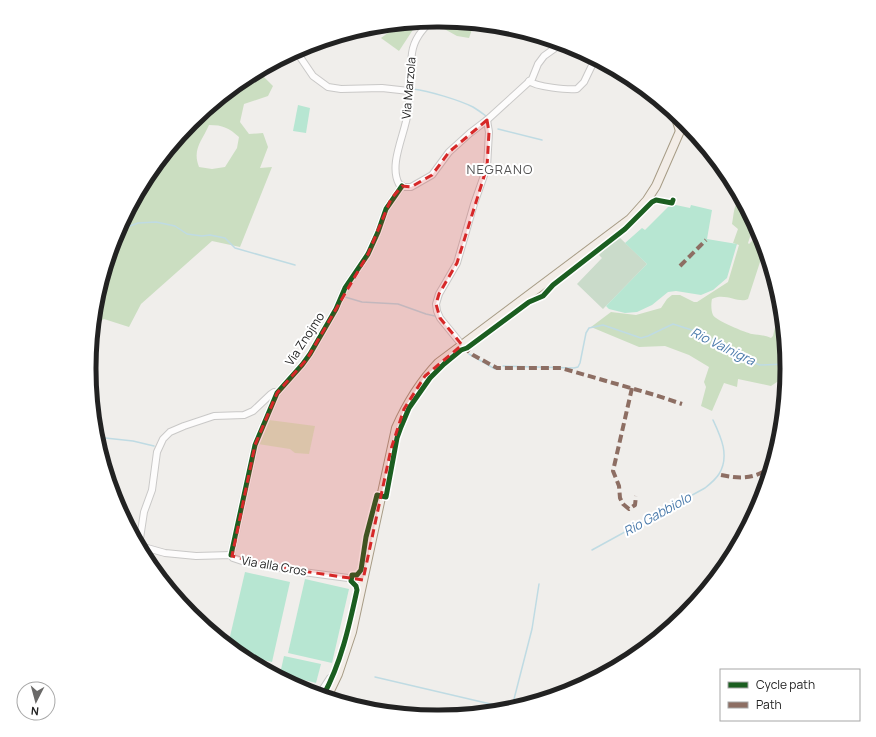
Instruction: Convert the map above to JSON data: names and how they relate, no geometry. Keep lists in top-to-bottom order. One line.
{"streets":{"street":["Via Marzola","Via Znojmo","Via alla Cros"]},"crossings":[["Via Marzola","Via Znojmo"],["Via Znojmo","Via alla Cros"]],"districts":["NEGRANO"],"water":["Rio Valnigra","Rio Gabbiolo"],"legend":["Cycle path","Path"],"north":"bottom"}
